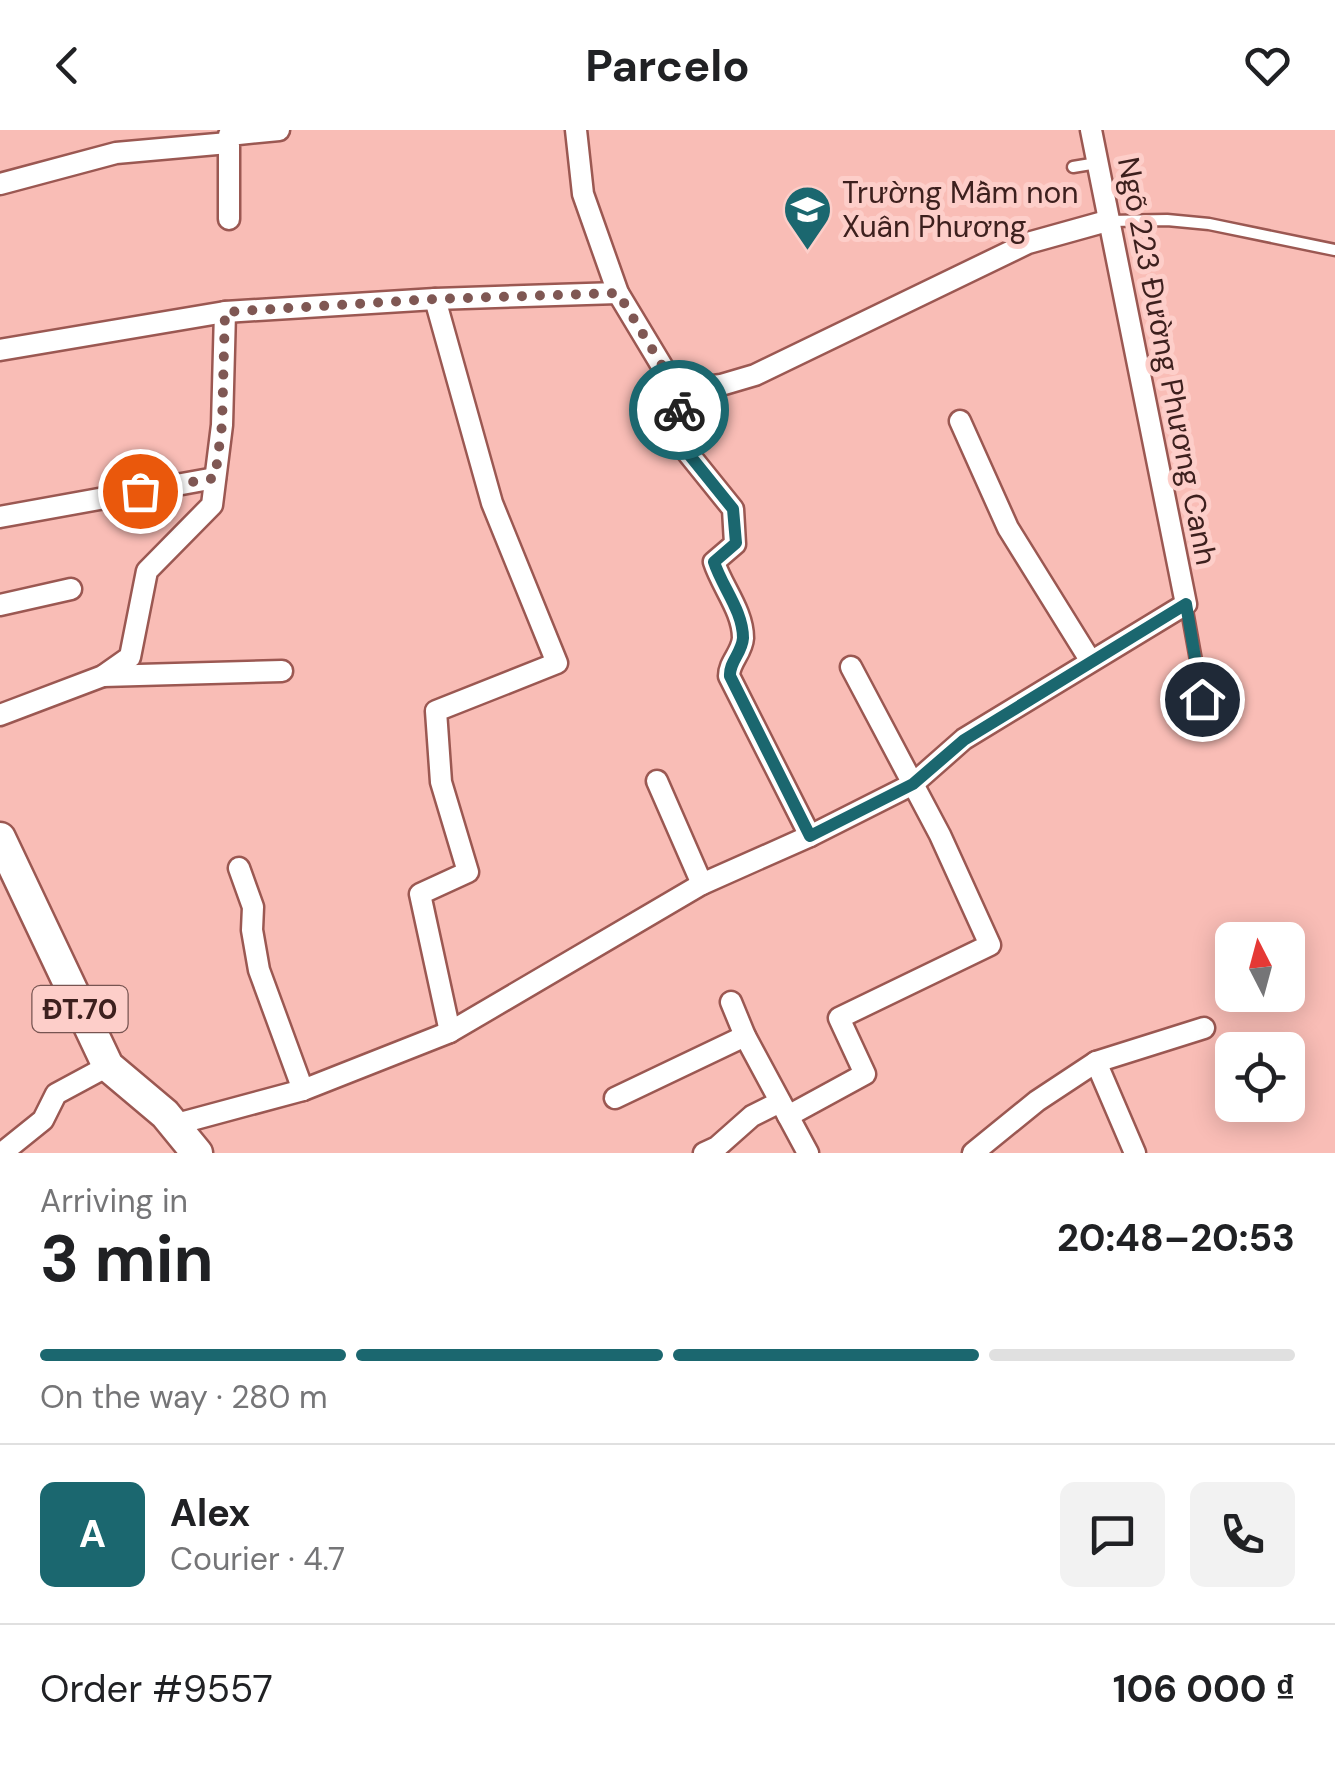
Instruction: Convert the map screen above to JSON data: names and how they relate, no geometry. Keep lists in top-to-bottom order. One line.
{"streets":{"main road":["ĐT.70"],"street":["Ngõ 223 Đường Phương Canh"]},"places":{"school or university":["Trường Mầm non Xuân Phương"]},"north":"top","page":{"header":"Parcelo","heading":["3 min","Arriving in","20:48–20:53"],"panel":["Alex","Courier · 4.7","Order #9557","106 000 ₫"],"bar":"On the way · 280 m","round":"A"}}
